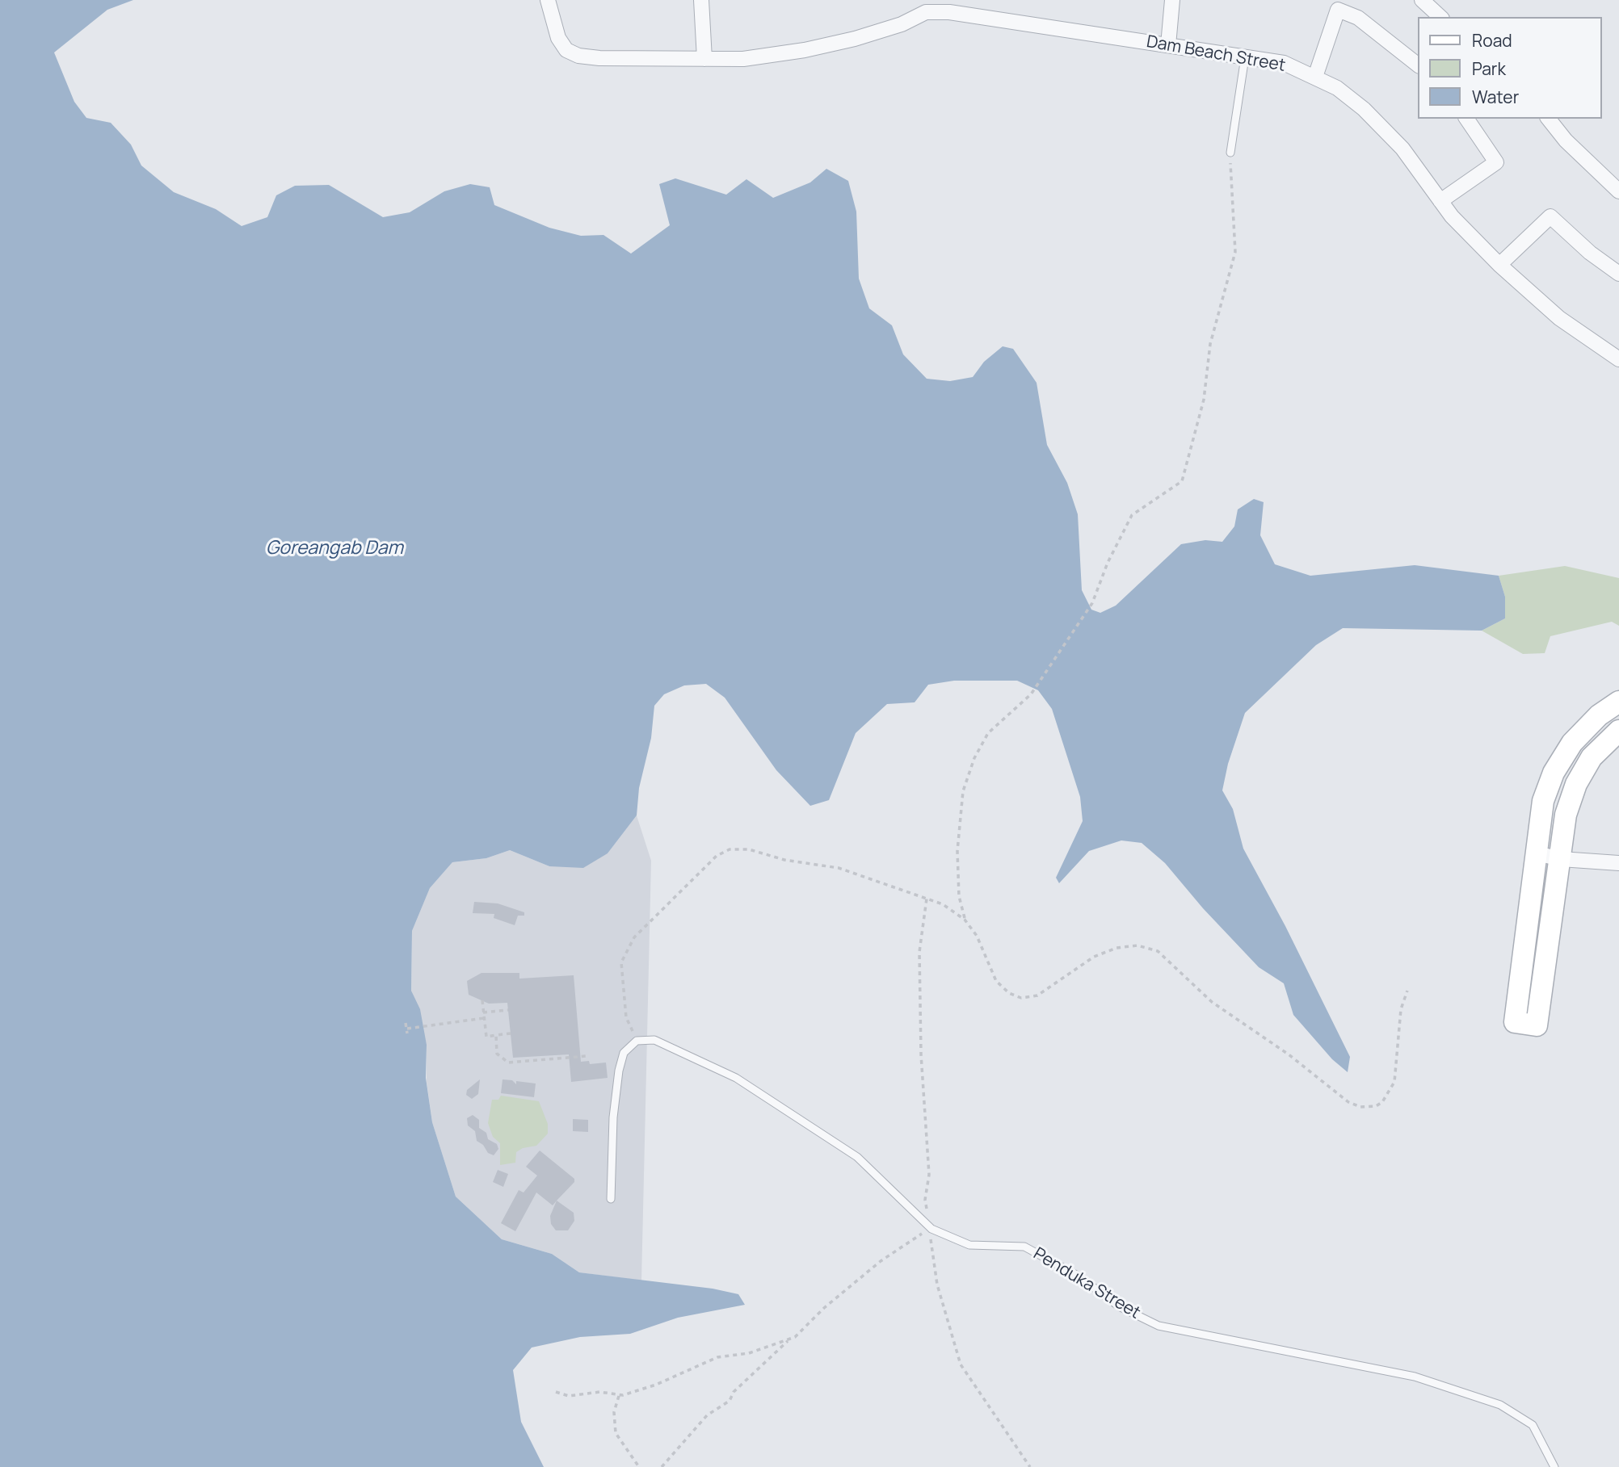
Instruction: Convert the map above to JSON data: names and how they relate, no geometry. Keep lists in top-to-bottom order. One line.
{"streets":{"street":["Dam Beach Street"],"lane":["Penduka Street"]},"water":["Goreangab Dam"],"legend":["Road","Park","Water"]}
